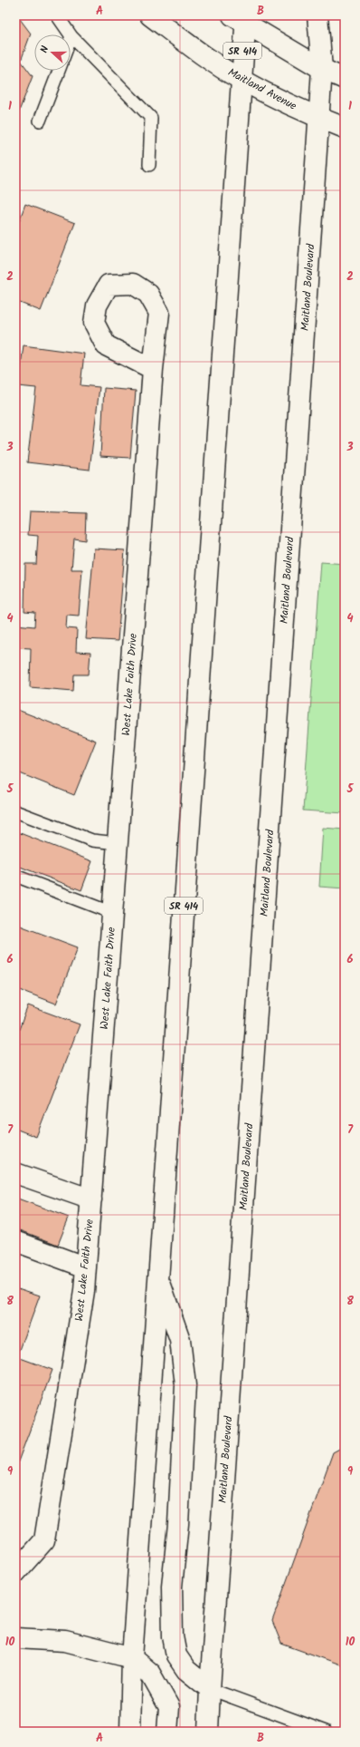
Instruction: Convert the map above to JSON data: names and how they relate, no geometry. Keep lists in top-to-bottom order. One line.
{"streets":{"main road":["SR 414","Maitland Avenue","Maitland Boulevard","West Lake Faith Drive"]},"crossings":[["SR 414","Maitland Avenue"],["Maitland Avenue","Maitland Boulevard"]],"north":"left","grid":{"columns":["A","B"],"rows":["1","2","3","4","5","6","7","8","9","10"]}}
